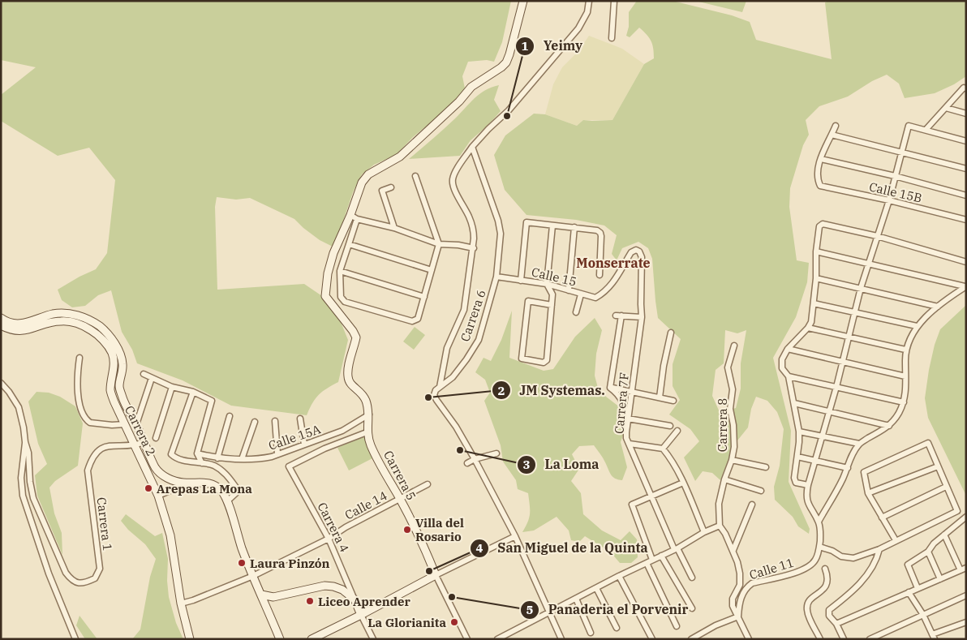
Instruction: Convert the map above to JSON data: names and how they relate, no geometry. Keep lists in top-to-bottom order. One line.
{"streets":{"street":["Calle 15B","Calle 15","Carrera 6","Carrera 7F","Carrera 8","Carrera 2","Calle 15A","Carrera 5","Calle 14","Carrera 1","Carrera 4","Calle 11"]},"crossings":[["Calle 15","Carrera 6"],["Calle 15","Carrera 7F"],["Carrera 8","Calle 11"],["Carrera 2","Calle 14"],["Carrera 2","Carrera 1"],["Carrera 5","Calle 14"],["Carrera 5","Carrera 4"],["Calle 14","Carrera 4"]],"districts":["Monserrate"],"places":["Yeimy","JM Systemas.","La Loma","Arepas La Mona","Villa del Rosario","Laura Pinzón","San Miguel de la Quinta","Panaderia el Porvenir","Liceo Aprender","La Glorianita"]}
